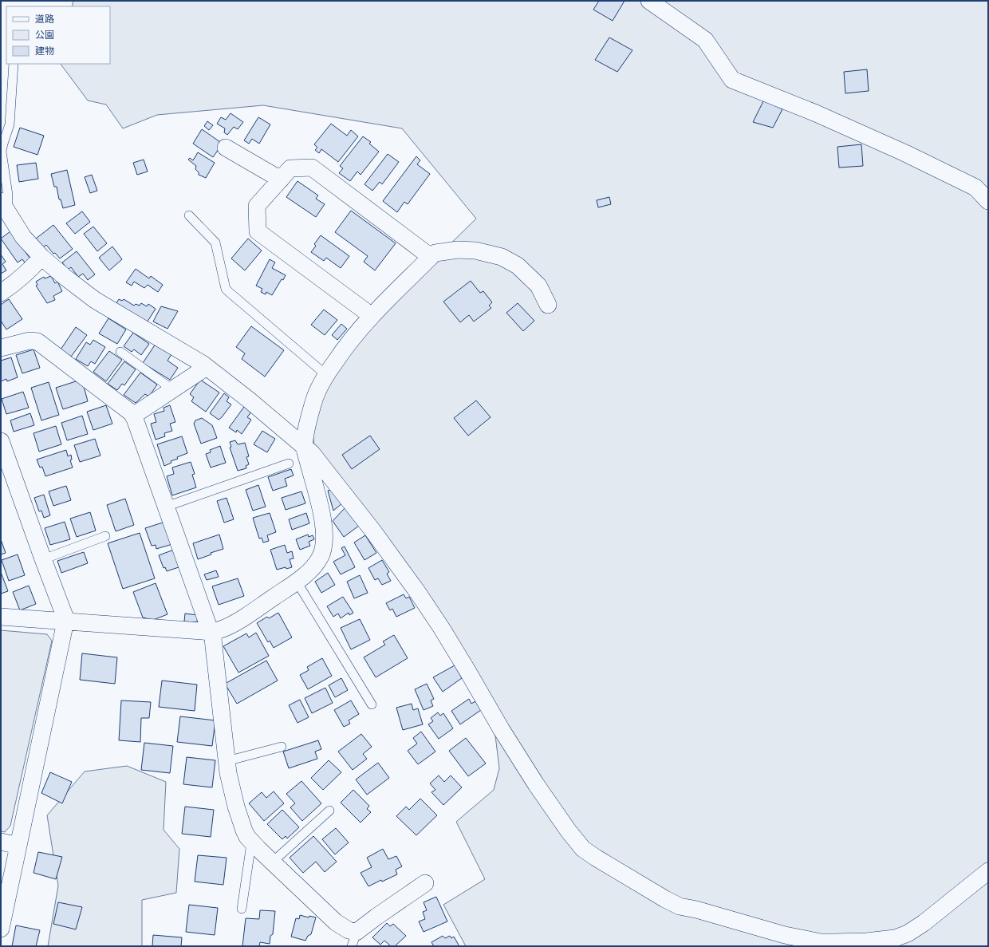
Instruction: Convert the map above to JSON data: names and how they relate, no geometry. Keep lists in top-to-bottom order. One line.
{"legend":["道路","公園","建物"]}
